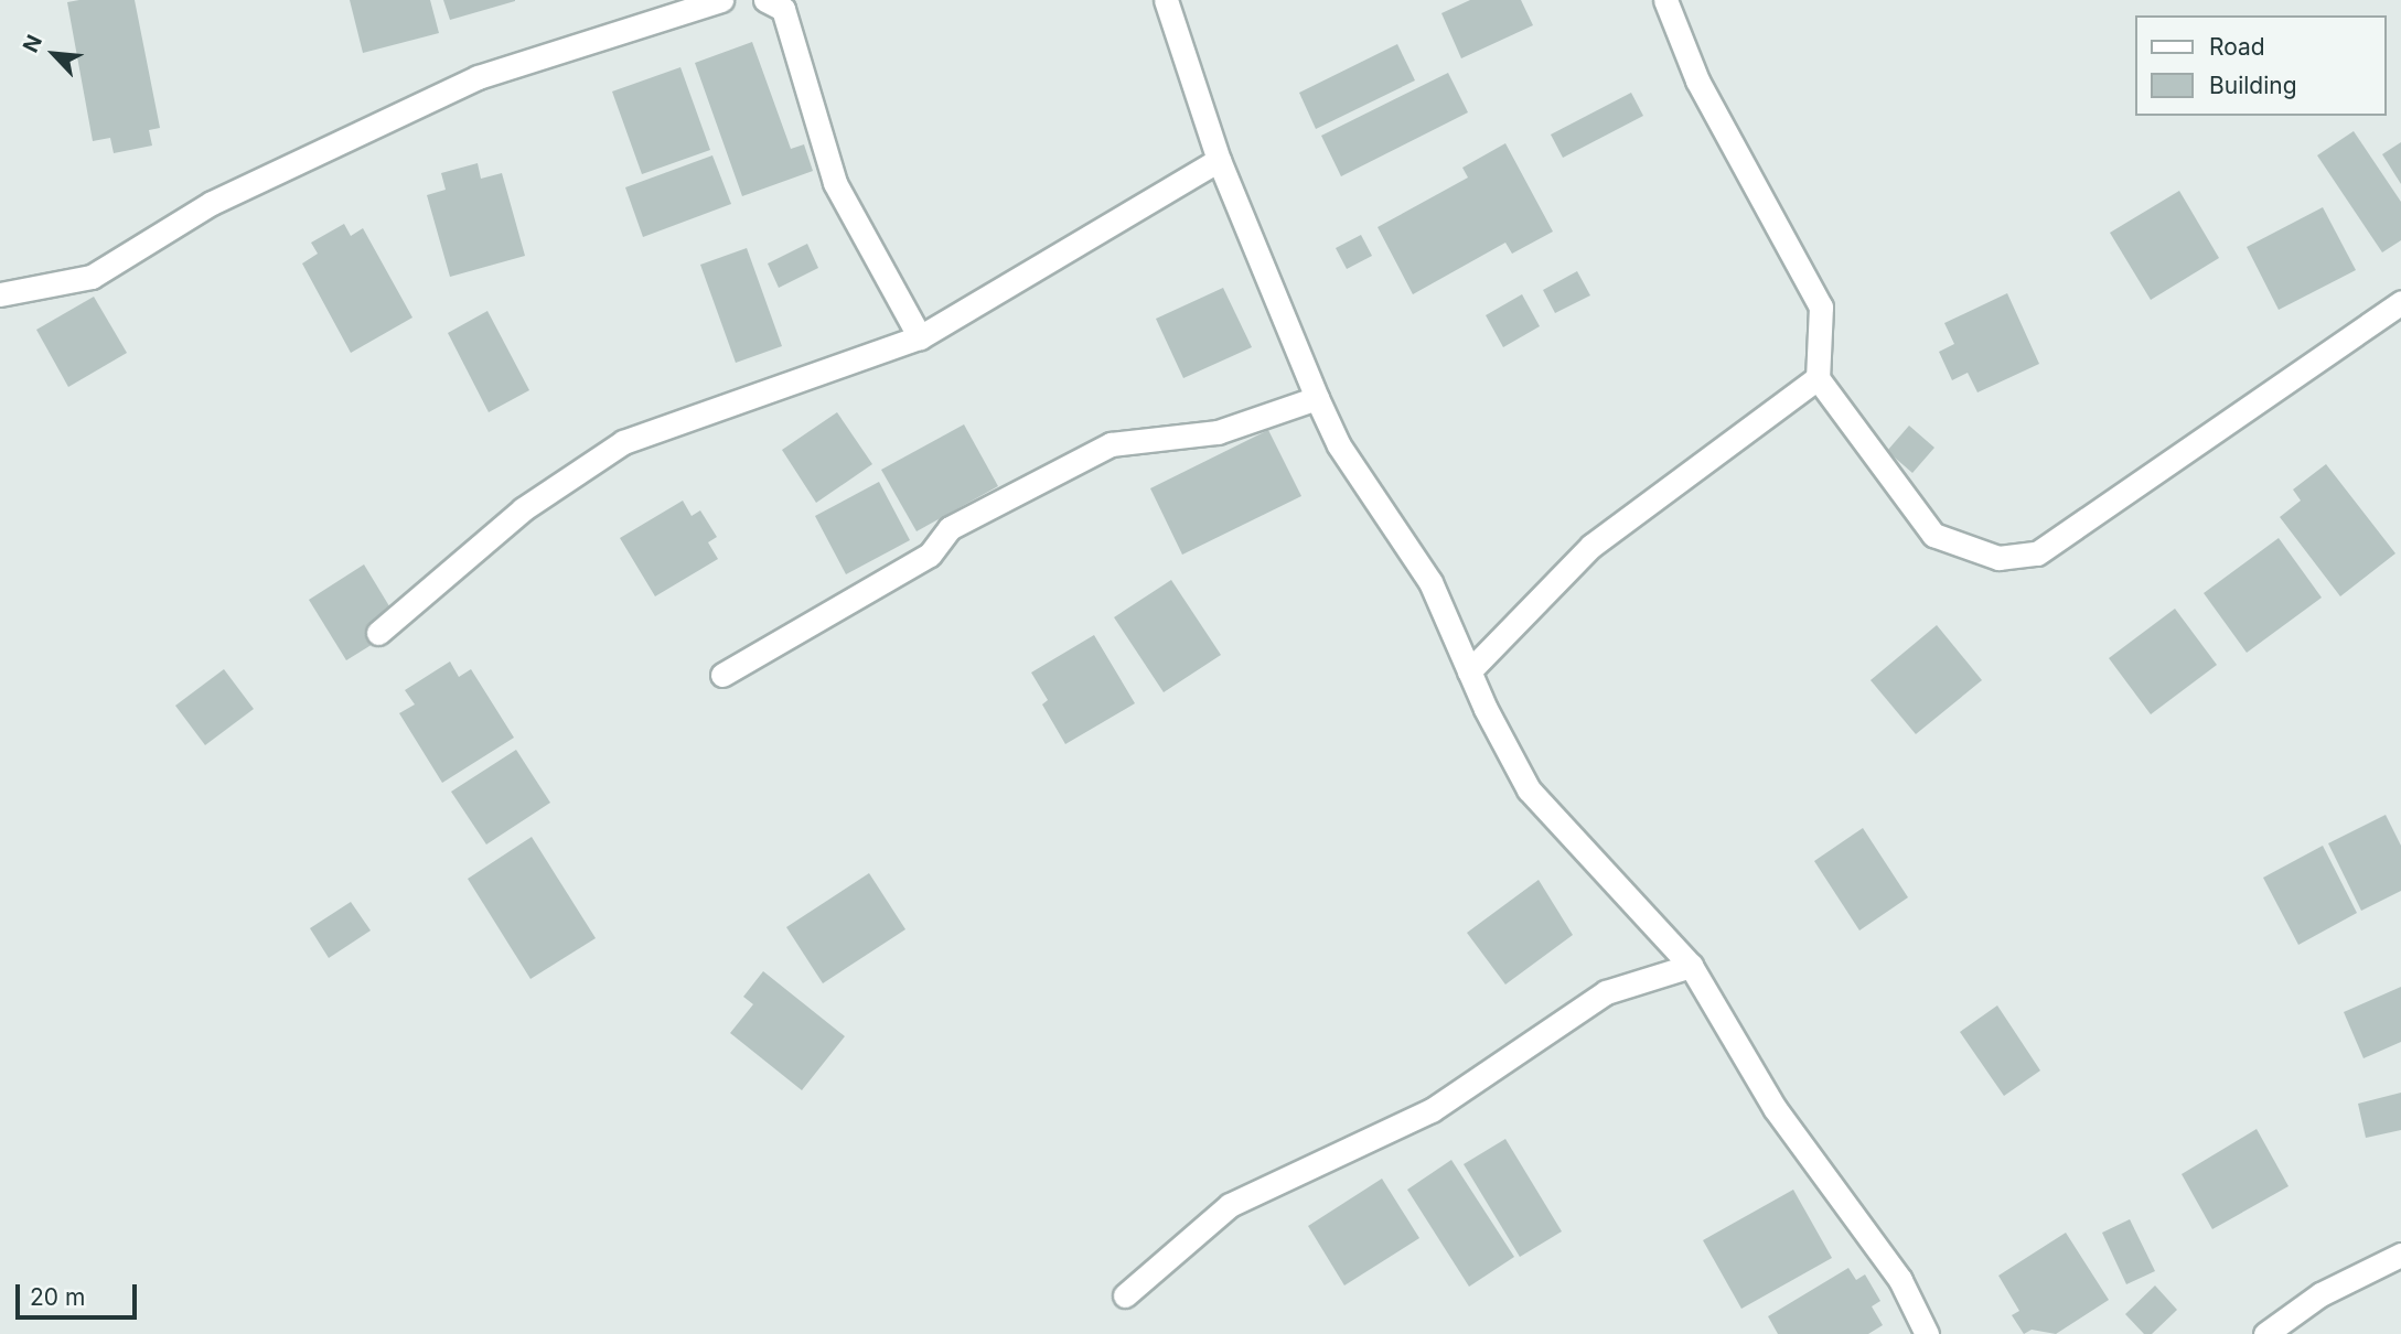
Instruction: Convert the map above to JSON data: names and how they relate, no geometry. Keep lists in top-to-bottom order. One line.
{"legend":["Road","Building"],"scale_bar":"20 m","north":"top left"}
